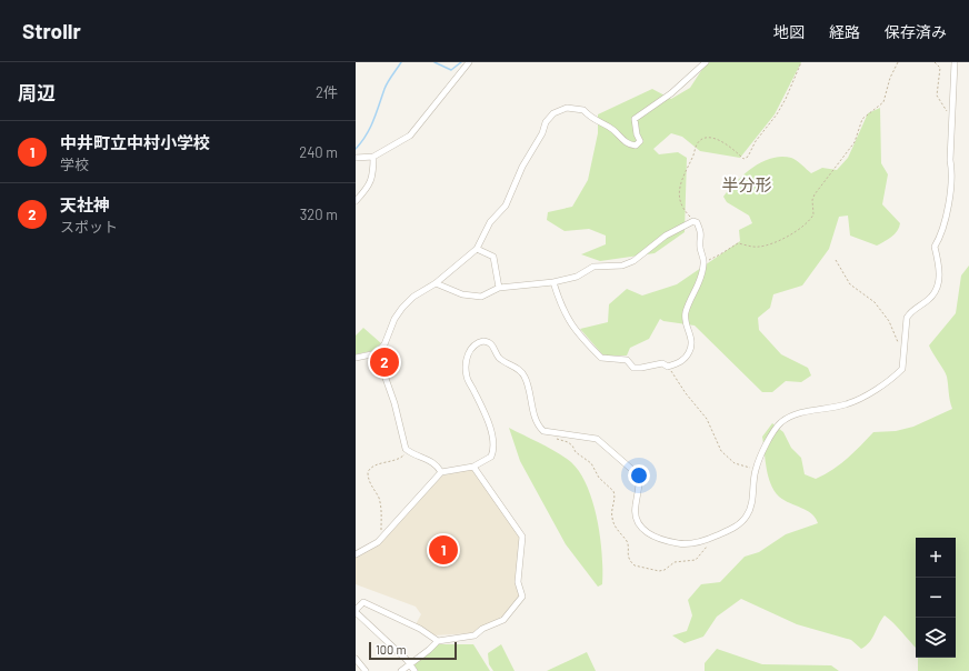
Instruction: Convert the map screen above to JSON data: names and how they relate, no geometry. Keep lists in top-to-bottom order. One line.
{"districts":["半分形"],"scale_bar":"100 m","page":{"header":"Strollr","nav":["地図","経路","保存済み"],"heading":["周辺","2件"],"list":[{"mark":"1","name":"中井町立中村小学校","note":"学校","value":"240 m"},{"mark":"2","name":"天社神","note":"スポット","value":"320 m"}],"pins":["2","1"],"map_buttons":["+","−"],"scale":"100 m"}}
